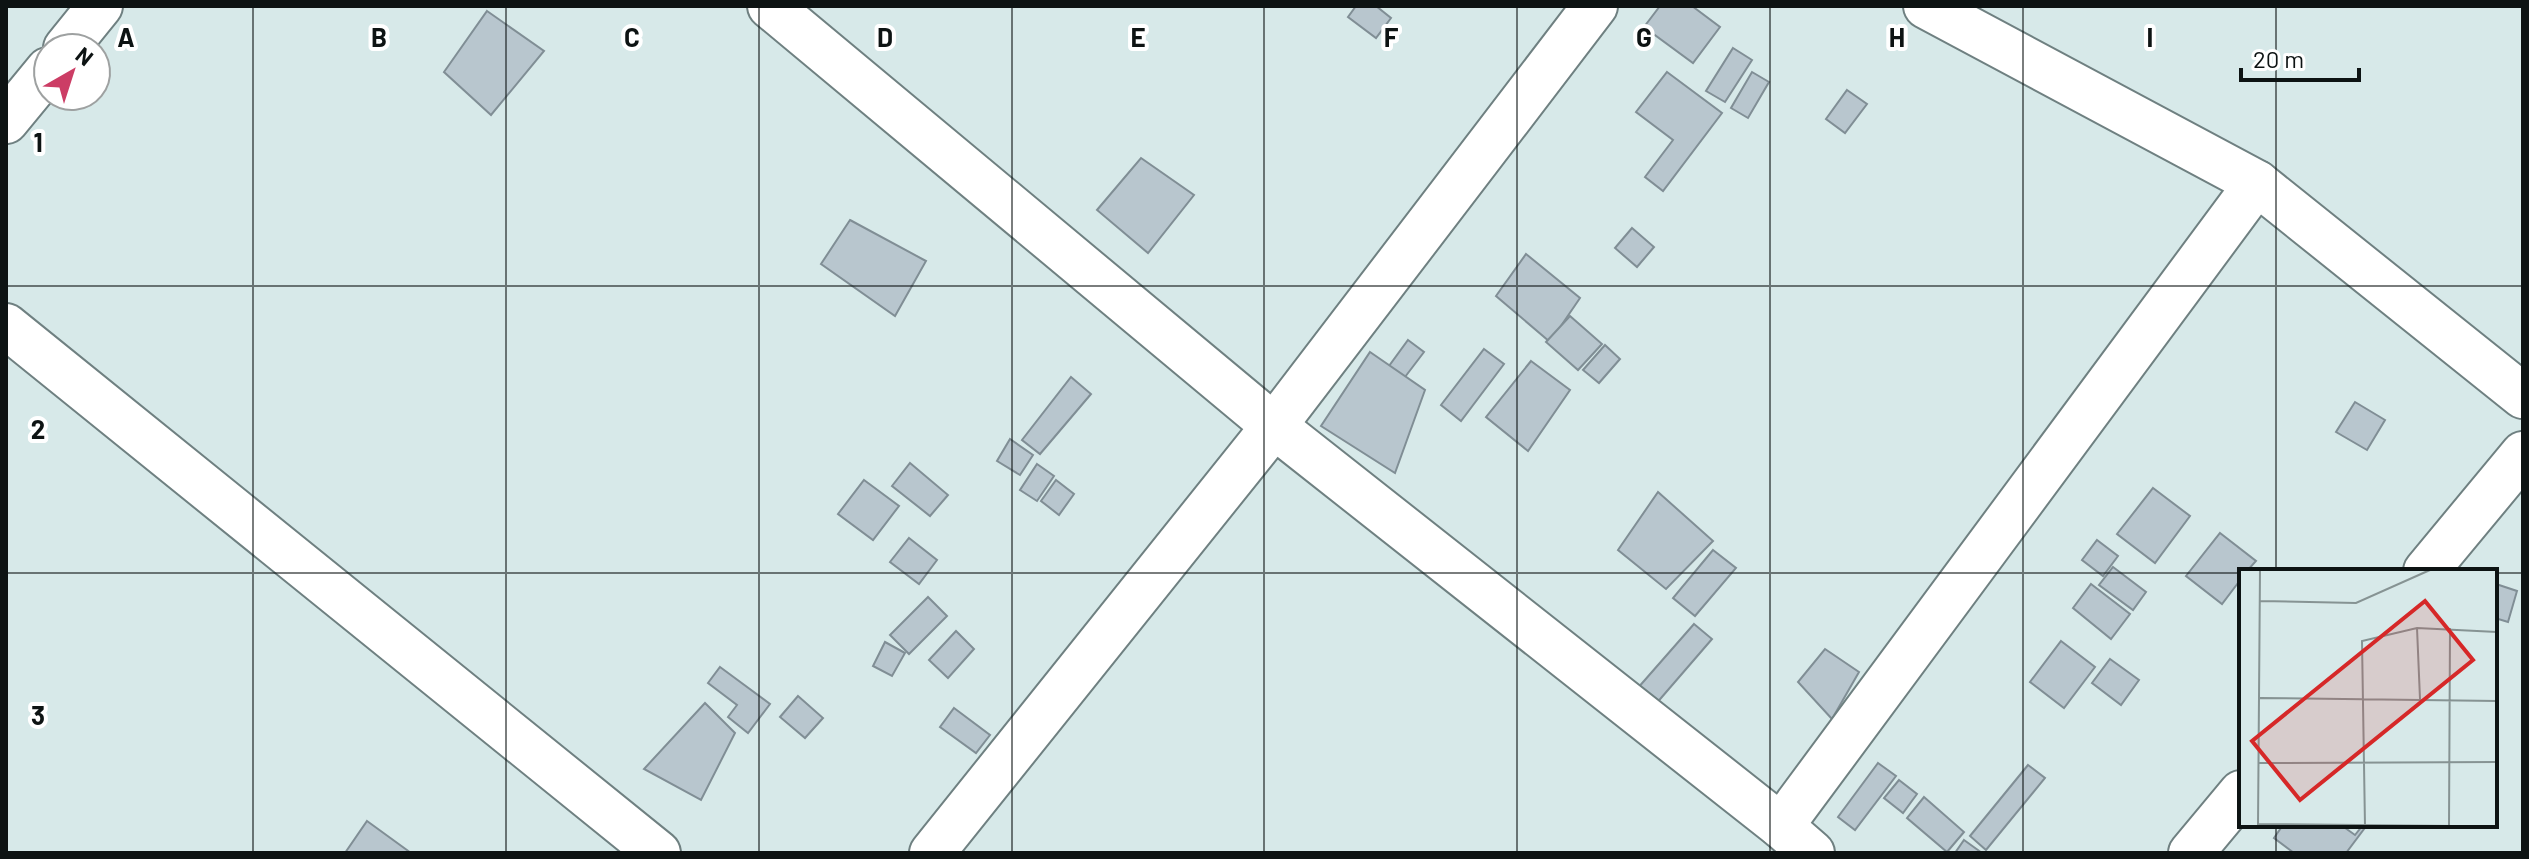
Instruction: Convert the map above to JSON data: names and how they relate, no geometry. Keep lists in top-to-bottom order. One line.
{"scale_bar":"20 m","north":"top right","grid":{"columns":["A","B","C","D","E","F","G","H","I"],"rows":["1","2","3"]}}
